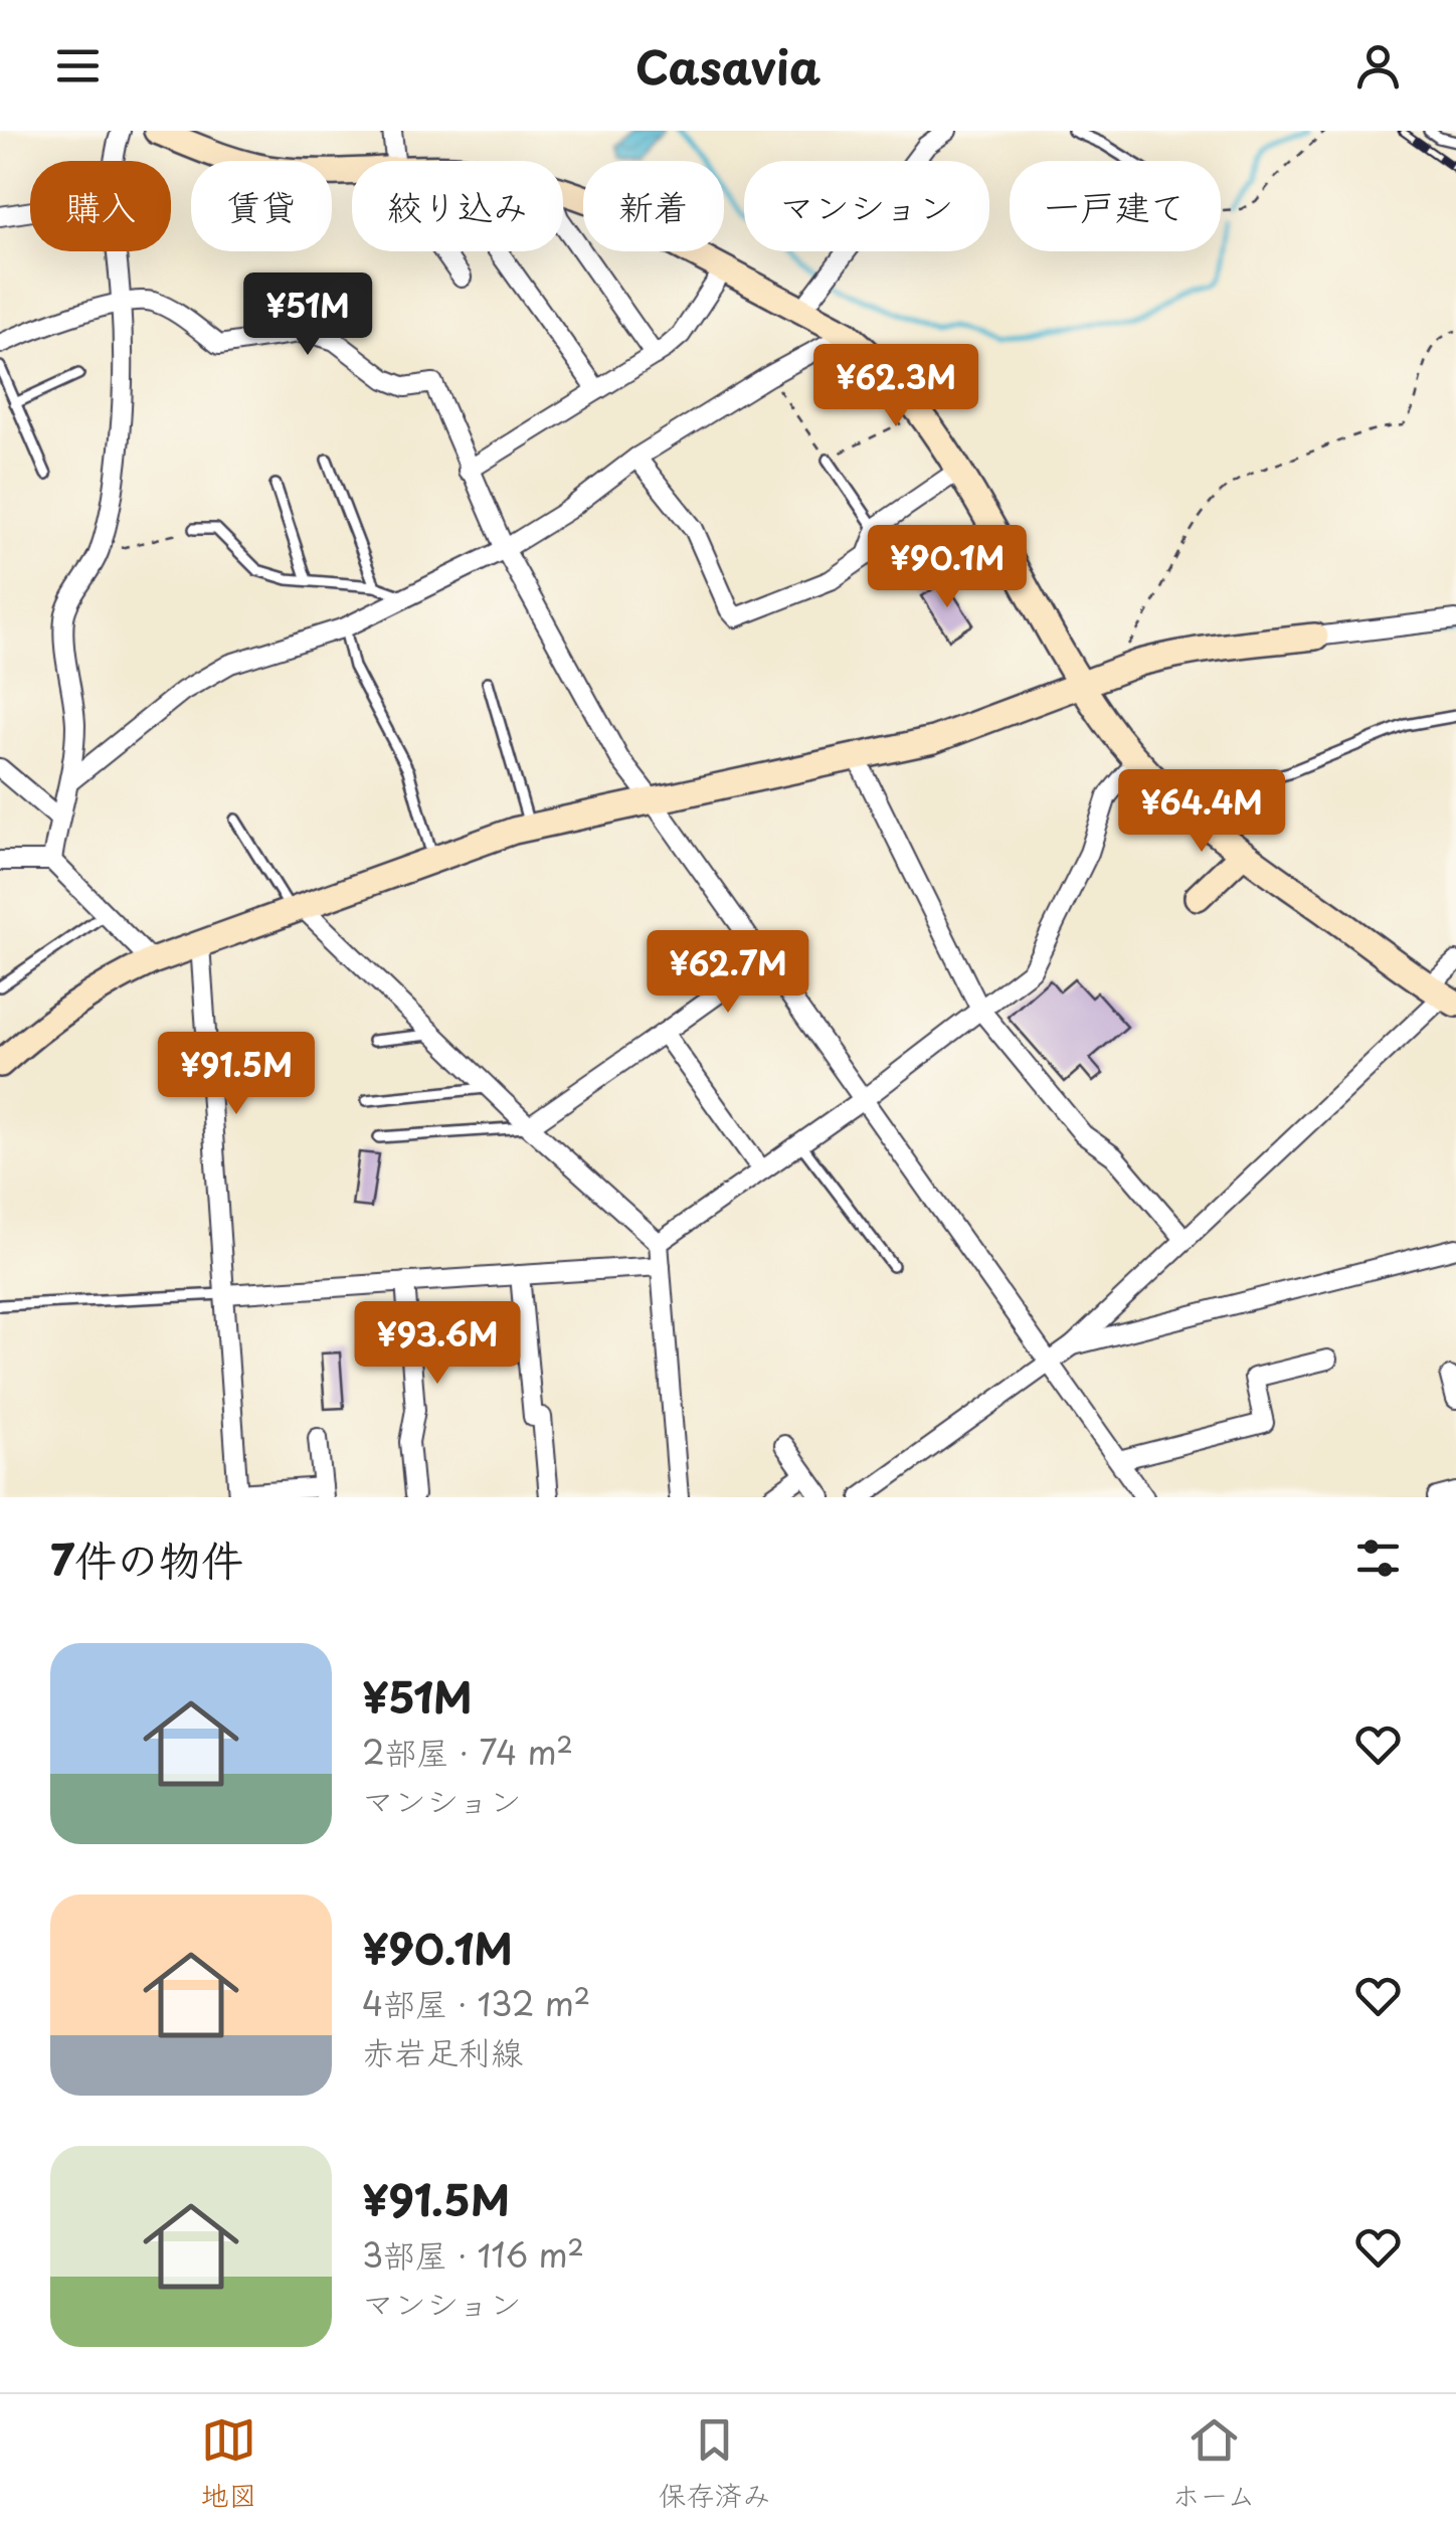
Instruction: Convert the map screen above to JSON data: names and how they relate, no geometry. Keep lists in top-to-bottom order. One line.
{"page":{"header":"Casavia","chip":["購入","賃貸","絞り込み","新着","マンション","一戸建て"],"price":["¥51M","¥62.3M","¥90.1M","¥64.4M","¥62.7M","¥91.5M","¥93.6M"],"heading":"7件の物件","list":[{"name":"¥51M","note":"2部屋 · 74 m² · マンション"},{"name":"¥90.1M","note":"4部屋 · 132 m² · 赤岩足利線"},{"name":"¥91.5M","note":"3部屋 · 116 m² · マンション"}],"tabs":["地図","保存済み","ホーム"]}}
